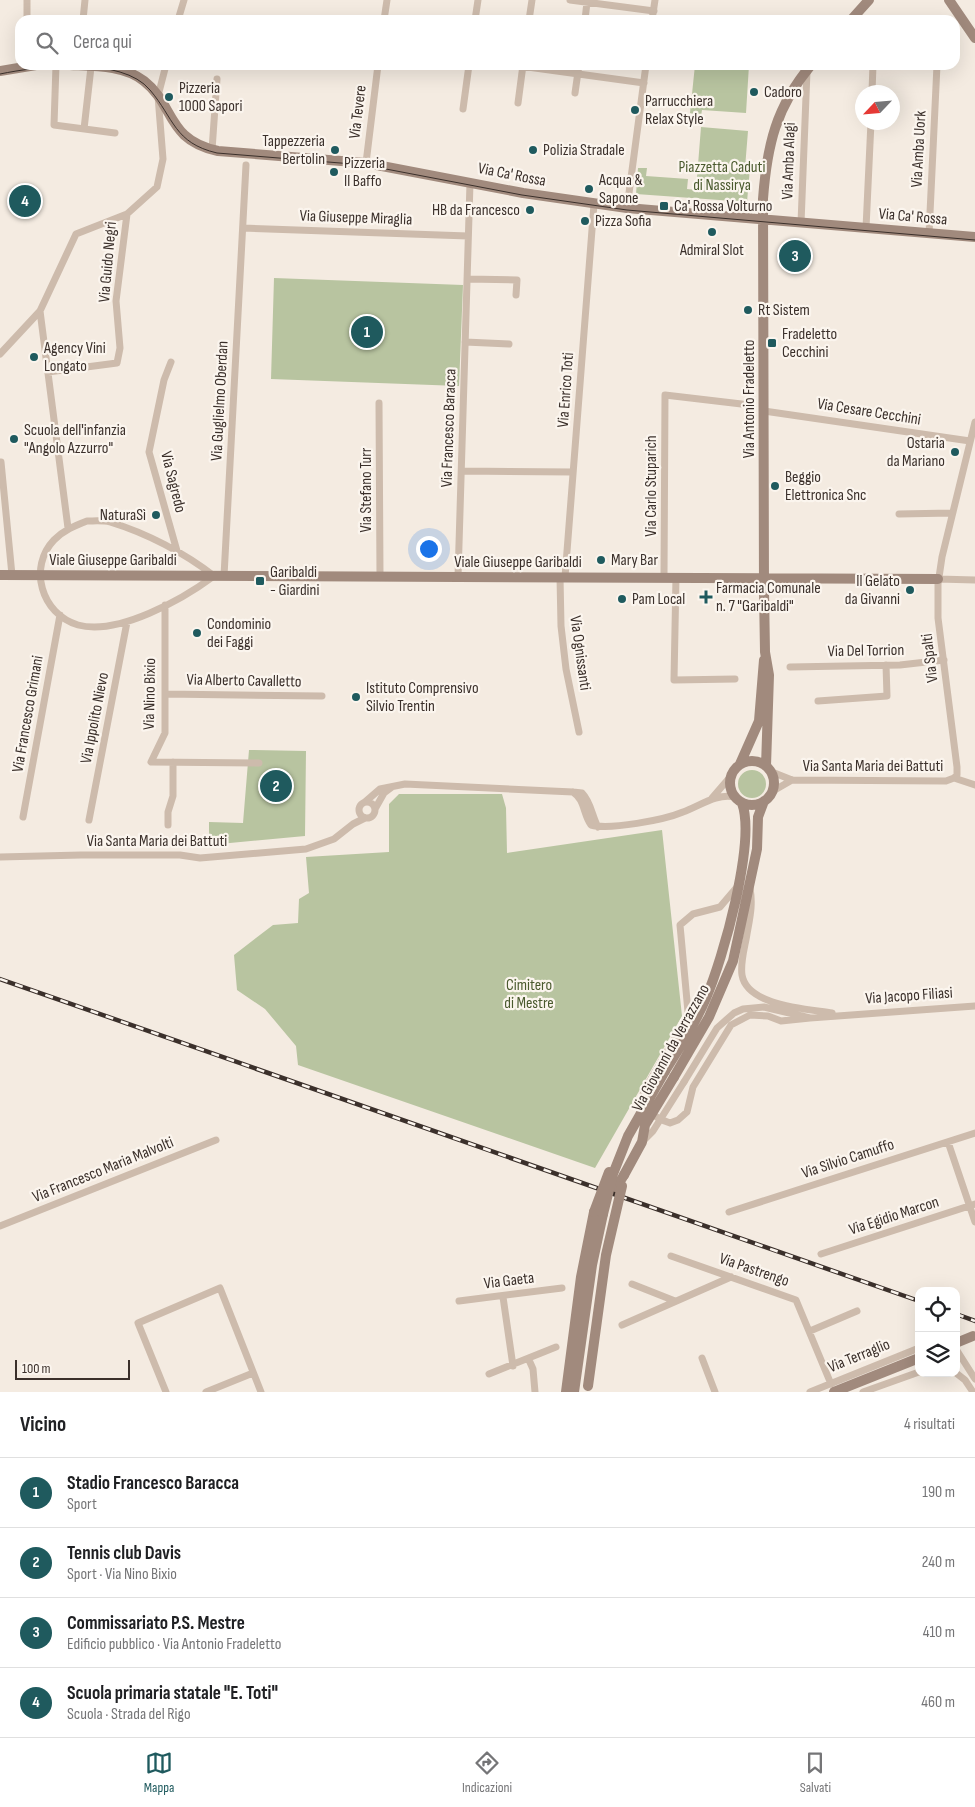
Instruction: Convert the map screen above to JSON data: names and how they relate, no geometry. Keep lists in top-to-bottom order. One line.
{"streets":{"main road":["Via Ca' Rossa","Via Antonio Fradeletto","Viale Giuseppe Garibaldi","Via Giovanni da Verrazzano","Via Terraglio"],"street":["Via Tevere","Via Amba Uork","Via Amba Alagi","Via Giuseppe Miraglia","Via Guido Negri","Via Enrico Toti","Via Guglielmo Oberdan","Via Cesare Cecchini","Via Francesco Baracca","Via Sagredo","Via Carlo Stuparich","Via Stefano Turr","Via Del Torrion","Via Ognissanti","Via Spalti","Via Alberto Cavalletto","Via Nino Bixio","Via Francesco Grimani","Via Ippolito Nievo","Via Santa Maria dei Battuti","Via Jacopo Filiasi","Via Silvio Camuffo","Via Francesco Maria Malvolti","Via Egidio Marcon","Via Pastrengo","Via Gaeta"]},"crossings":[["Via Tevere","Via Ca' Rossa"],["Via Amba Uork","Via Ca' Rossa"],["Via Amba Alagi","Via Ca' Rossa"],["Via Ca' Rossa","Via Enrico Toti"],["Via Ca' Rossa","Via Antonio Fradeletto"],["Via Ca' Rossa","Via Francesco Baracca"],["Via Giuseppe Miraglia","Via Guglielmo Oberdan"],["Via Giuseppe Miraglia","Via Francesco Baracca"],["Via Enrico Toti","Viale Giuseppe Garibaldi"],["Via Enrico Toti","Via Ognissanti"],["Via Antonio Fradeletto","Via Cesare Cecchini"],["Via Antonio Fradeletto","Viale Giuseppe Garibaldi"],["Via Guglielmo Oberdan","Viale Giuseppe Garibaldi"],["Via Cesare Cecchini","Via Spalti"],["Via Francesco Baracca","Viale Giuseppe Garibaldi"],["Via Carlo Stuparich","Viale Giuseppe Garibaldi"],["Via Stefano Turr","Viale Giuseppe Garibaldi"],["Viale Giuseppe Garibaldi","Via Ognissanti"],["Viale Giuseppe Garibaldi","Via Spalti"],["Via Del Torrion","Via Spalti"],["Via Spalti","Via Santa Maria dei Battuti"],["Via Alberto Cavalletto","Via Nino Bixio"],["Via Santa Maria dei Battuti","Via Giovanni da Verrazzano"],["Via Pastrengo","Via Terraglio"]],"parks":["Piazzetta Caduti di Nassirya","Cimitero di Mestre"],"places":{"other":["Cadoro","Pizzeria 1000 Sapori","Parrucchiera Relax Style","Tappezzeria Bertolin","Polizia Stradale","Pizzeria Il Baffo","Acqua & Sapone","HB da Francesco","Pizza Sofia","Admiral Slot","Rt Sistem","Agency Vini Longato","Scuola dell'infanzia \"Angolo Azzurro\"","Ostaria da Mariano","Beggio Elettronica Snc","NaturaSì","Mary Bar","Il Gelato da Givanni","Pam Local","Condominio dei Faggi","Istituto Comprensivo Silvio Trentin"],"transit":["Ca' Rossa Volturno","Fradeletto Cecchini","Garibaldi - Giardini"],"health":["Farmacia Comunale n. 7 \"Garibaldi\""]},"scale_bar":"100 m","north":"bottom left","page":{"search":"Cerca qui","pins":["4","3","1","2"],"scale":"100 m","heading":["Vicino","4 risultati"],"list":[{"mark":"1","name":"Stadio Francesco Baracca","note":"Sport","value":"190 m"},{"mark":"2","name":"Tennis club Davis","note":"Sport · Via Nino Bixio","value":"240 m"},{"mark":"3","name":"Commissariato P.S. Mestre","note":"Edificio pubblico · Via Antonio Fradeletto","value":"410 m"},{"mark":"4","name":"Scuola primaria statale \"E. Toti\"","note":"Scuola · Strada del Rigo","value":"460 m"}],"nav":["Mappa","Indicazioni","Salvati"]}}
